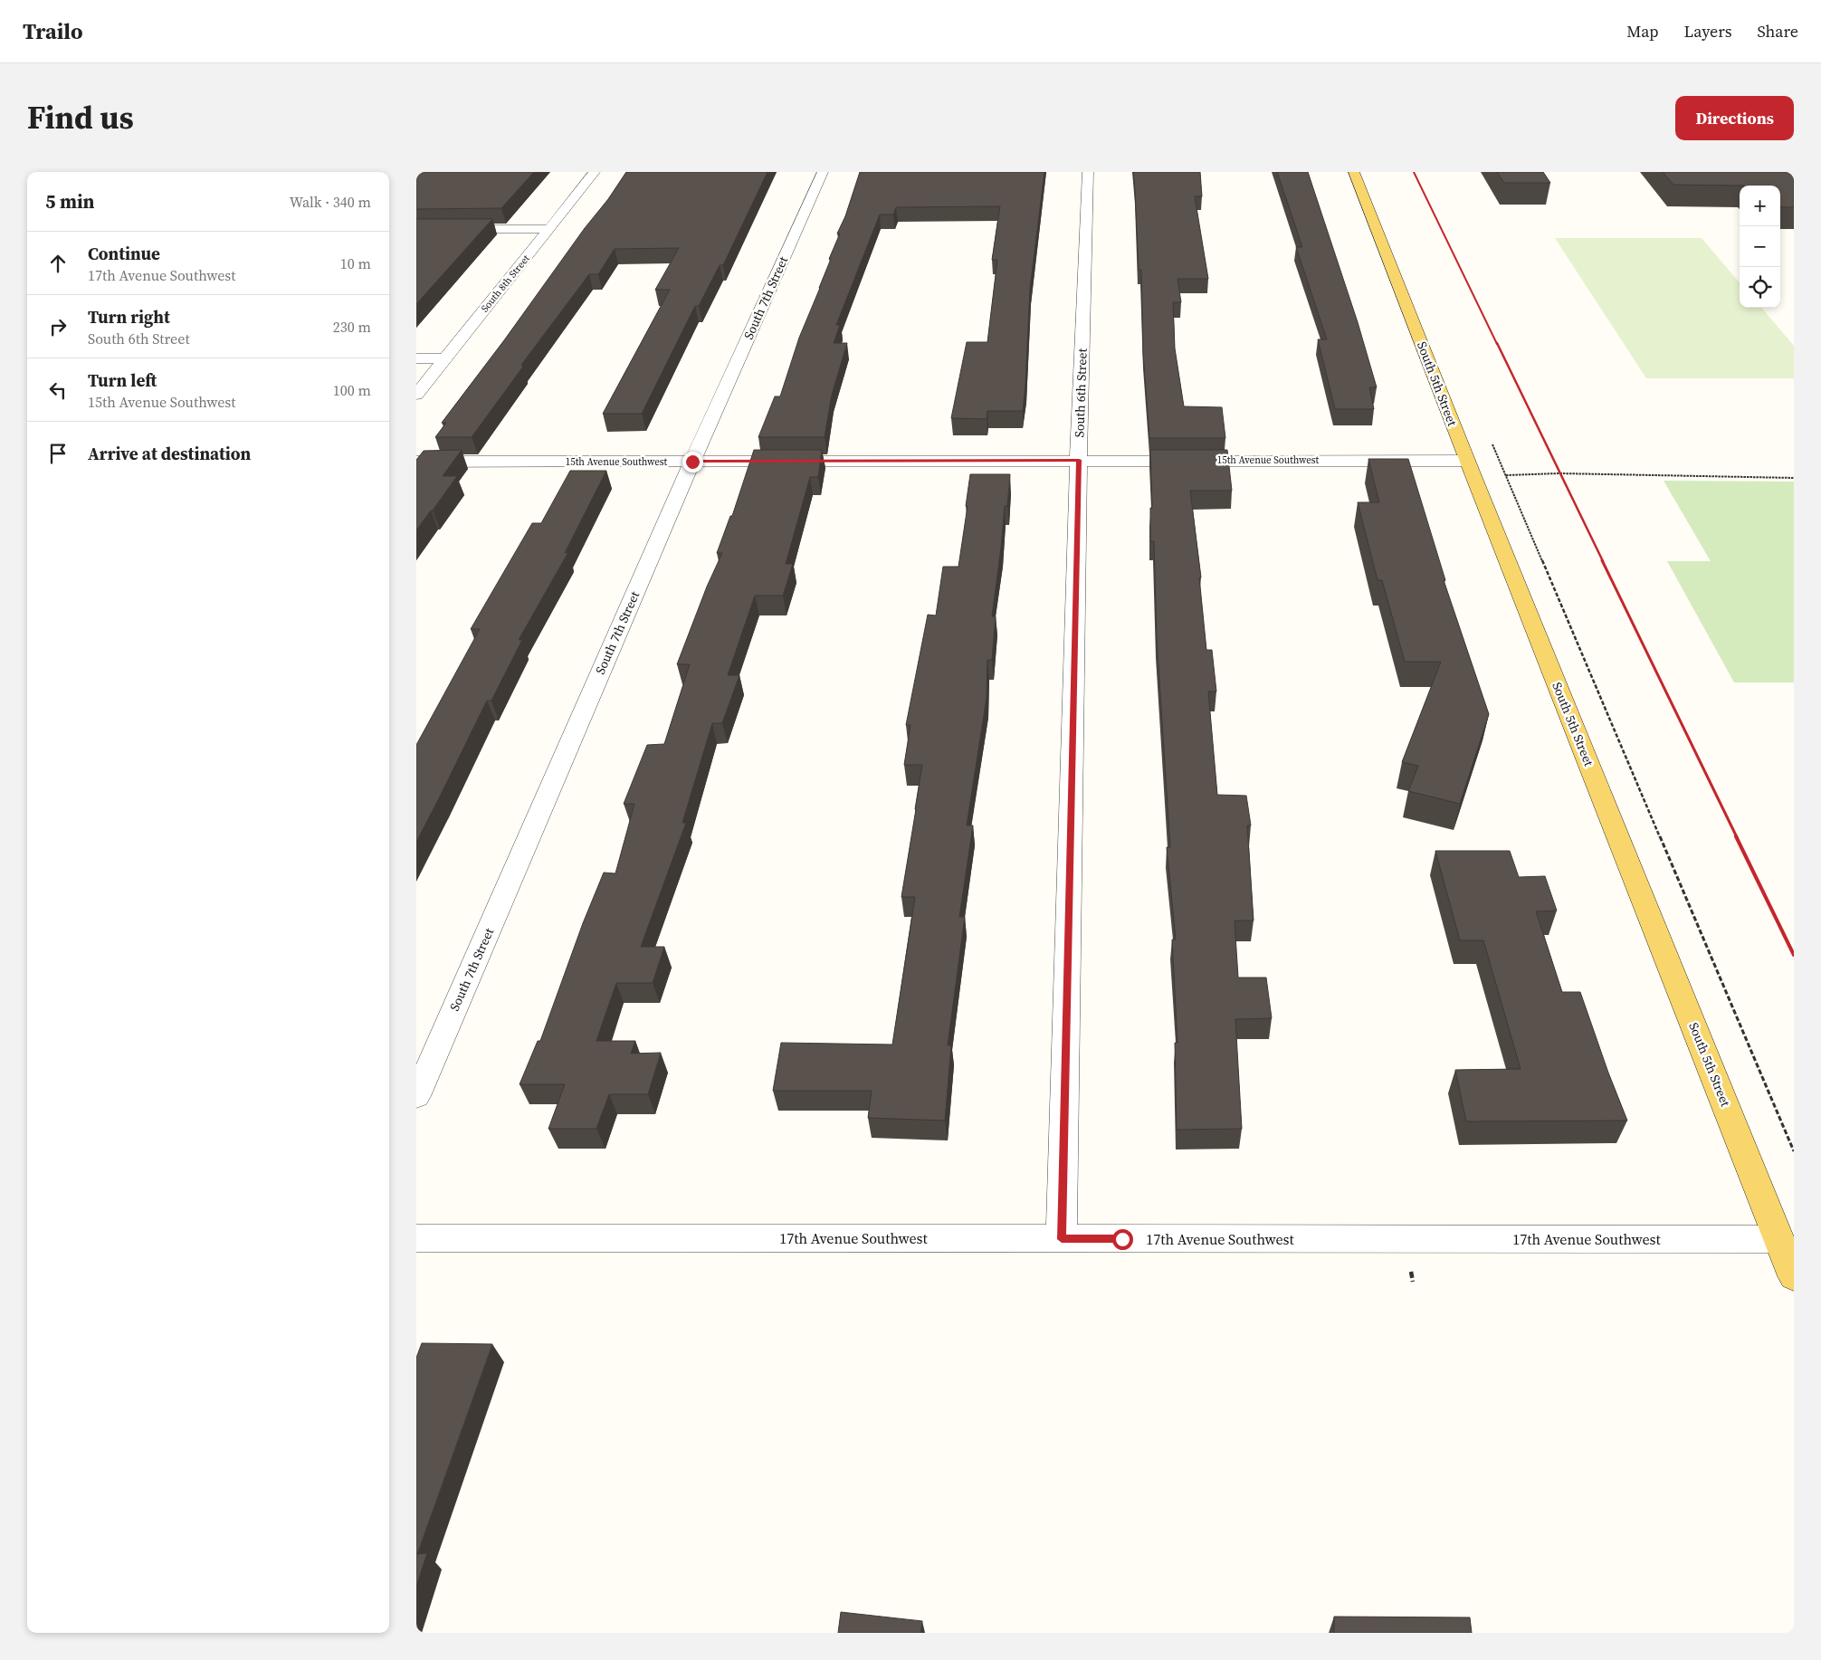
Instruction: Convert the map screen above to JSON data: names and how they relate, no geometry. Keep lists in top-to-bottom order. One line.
{"streets":{"main road":["South 5th Street"],"street":["South 8th Street","South 7th Street","South 6th Street","15th Avenue Southwest","17th Avenue Southwest"]},"crossings":[["South 7th Street","15th Avenue Southwest"],["South 5th Street","15th Avenue Southwest"],["South 5th Street","17th Avenue Southwest"],["South 6th Street","15th Avenue Southwest"],["South 6th Street","17th Avenue Southwest"]],"page":{"header":"Trailo","nav":["Map","Layers","Share"],"title":"Find us","buttons":"Directions","heading":["5 min","Walk · 340 m"],"map_buttons":["+","−"],"list":[["Continue","17th Avenue Southwest","10 m"],["Turn right","South 6th Street","230 m"],["Turn left","15th Avenue Southwest","100 m"],"Arrive at destination"]}}
